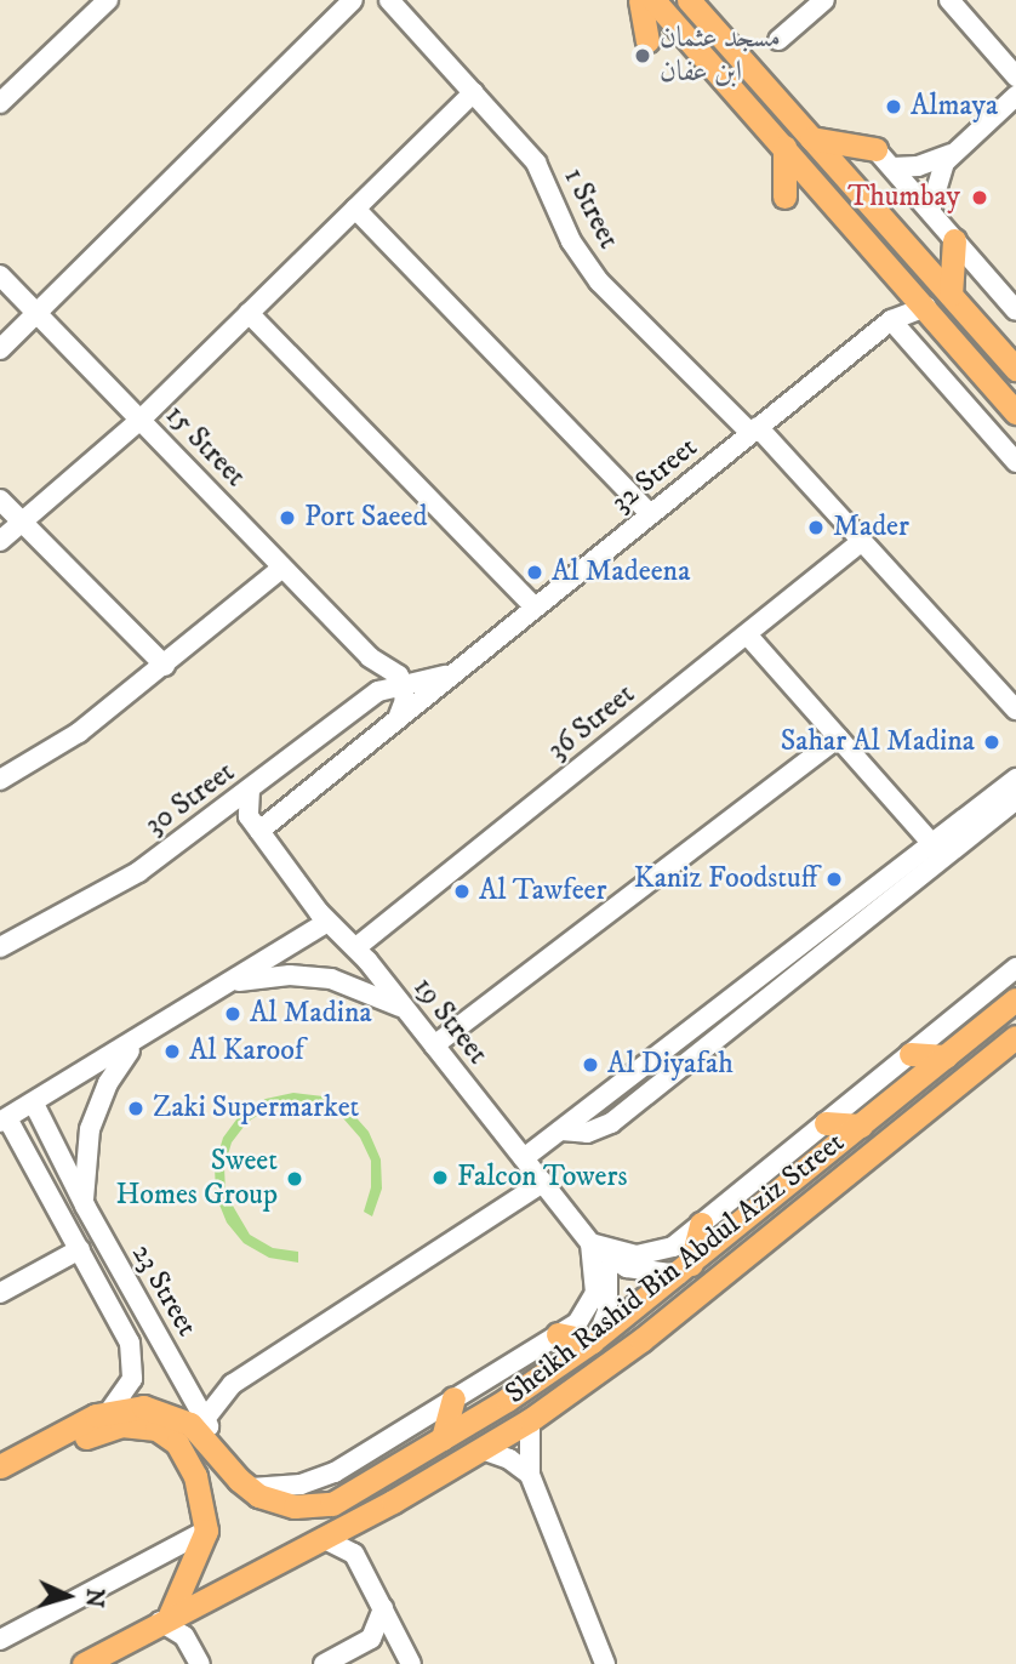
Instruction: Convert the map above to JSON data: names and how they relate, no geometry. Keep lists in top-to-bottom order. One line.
{"streets":{"main road":["Sheikh Rashid Bin Abdul Aziz Street"],"street":["1 Street","15 Street","32 Street","36 Street","30 Street","19 Street","23 Street"]},"crossings":[["1 Street","32 Street"],["1 Street","36 Street"],["15 Street","32 Street"],["15 Street","30 Street"],["32 Street","30 Street"],["36 Street","19 Street"],["19 Street","Sheikh Rashid Bin Abdul Aziz Street"],["Sheikh Rashid Bin Abdul Aziz Street","23 Street"]],"places":["مسجد عثمان ابن عفان","Almaya","Thumbay","Port Saeed","Mader","Al Madeena","Sahar Al Madina","Kaniz Foodstuff","Al Tawfeer","Al Madina","Al Karoof","Al Diyafah","Zaki Supermarket","Falcon Towers","Sweet Homes Group"],"north":"right"}
